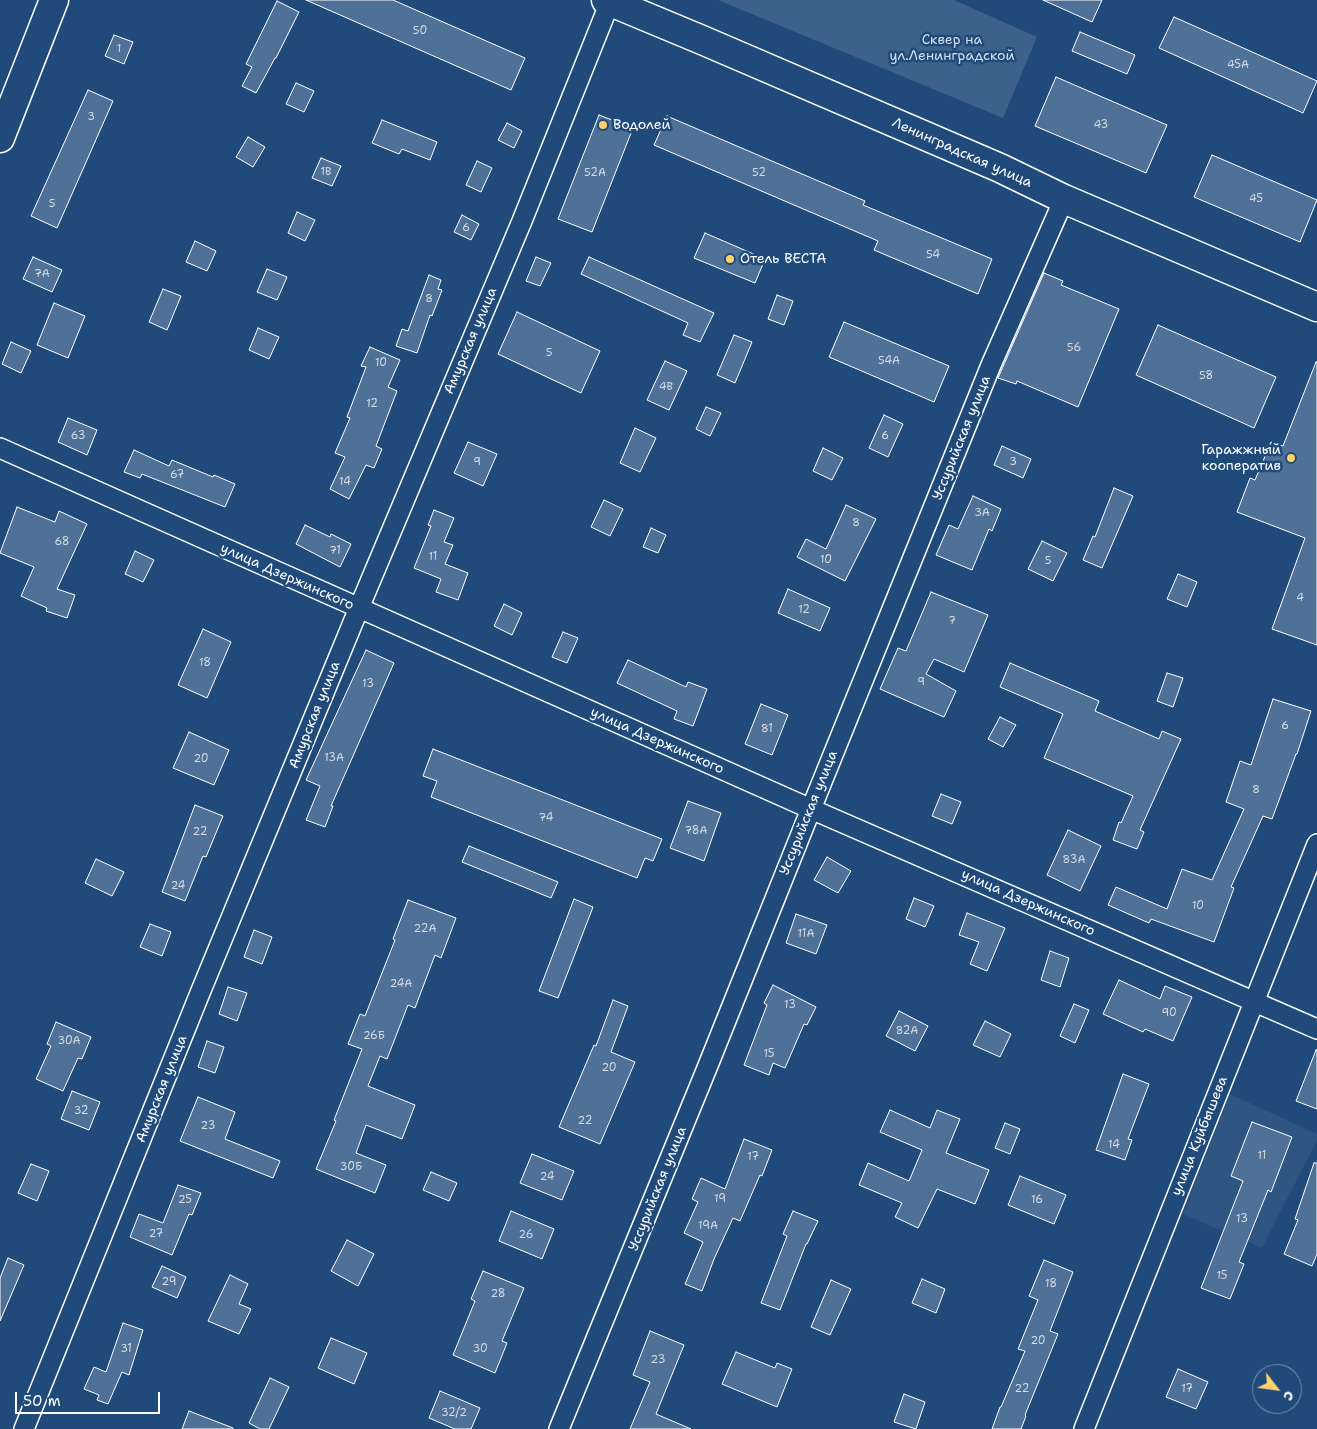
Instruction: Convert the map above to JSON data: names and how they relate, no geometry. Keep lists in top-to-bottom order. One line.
{"streets":{"main road":["Ленинградская улица"],"street":["Амурская улица","Уссурийская улица","улица Дзержинского","улица Куйбышева"]},"crossings":[["Ленинградская улица","Амурская улица"],["Ленинградская улица","Уссурийская улица"],["Амурская улица","улица Дзержинского"],["Уссурийская улица","улица Дзержинского"],["улица Дзержинского","улица Куйбышева"]],"parks":["Сквер на ул.Ленинградской"],"places":["Водолей","Отель ВЕСТА","Гаражжный кооператив"],"house_numbers":["50","1","45А","3","43","1В","52А","52","45","5","6","54","7А","8","56","5","54А","10","58","4В","12","63","6","9","3","67","14","3А","8","68","71","11","10","5","4","12","7","18","9","13","6","81","13А","20","8","74","78А","22","83А","24","10","22А","11А","24А","13","90","82А","26Б","30А","15","20","32","22","23","14","11","17","30Б","24","19","25","16","13","19А","27","26","15","29","18","28","20","31","30","23","22","17","32/2"],"scale_bar":"50 m","north":"bottom right"}
